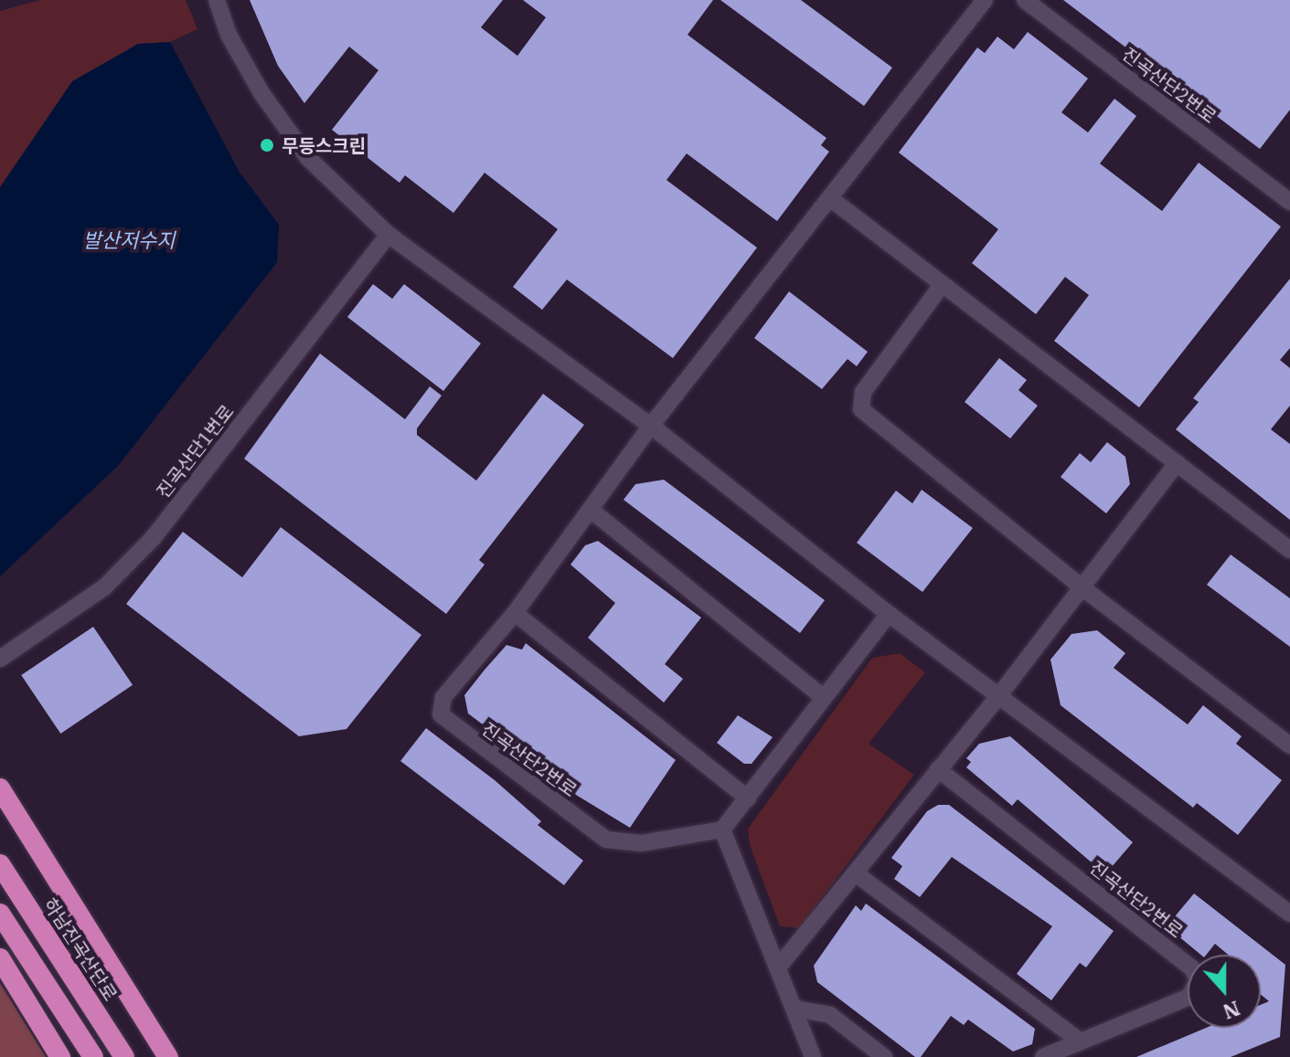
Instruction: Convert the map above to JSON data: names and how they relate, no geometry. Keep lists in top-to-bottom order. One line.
{"streets":{"highway":["하남진곡산단로"],"street":["진곡산단2번로","진곡산단1번로"]},"water":["발산저수지"],"places":["무등스크린"],"north":"bottom"}
